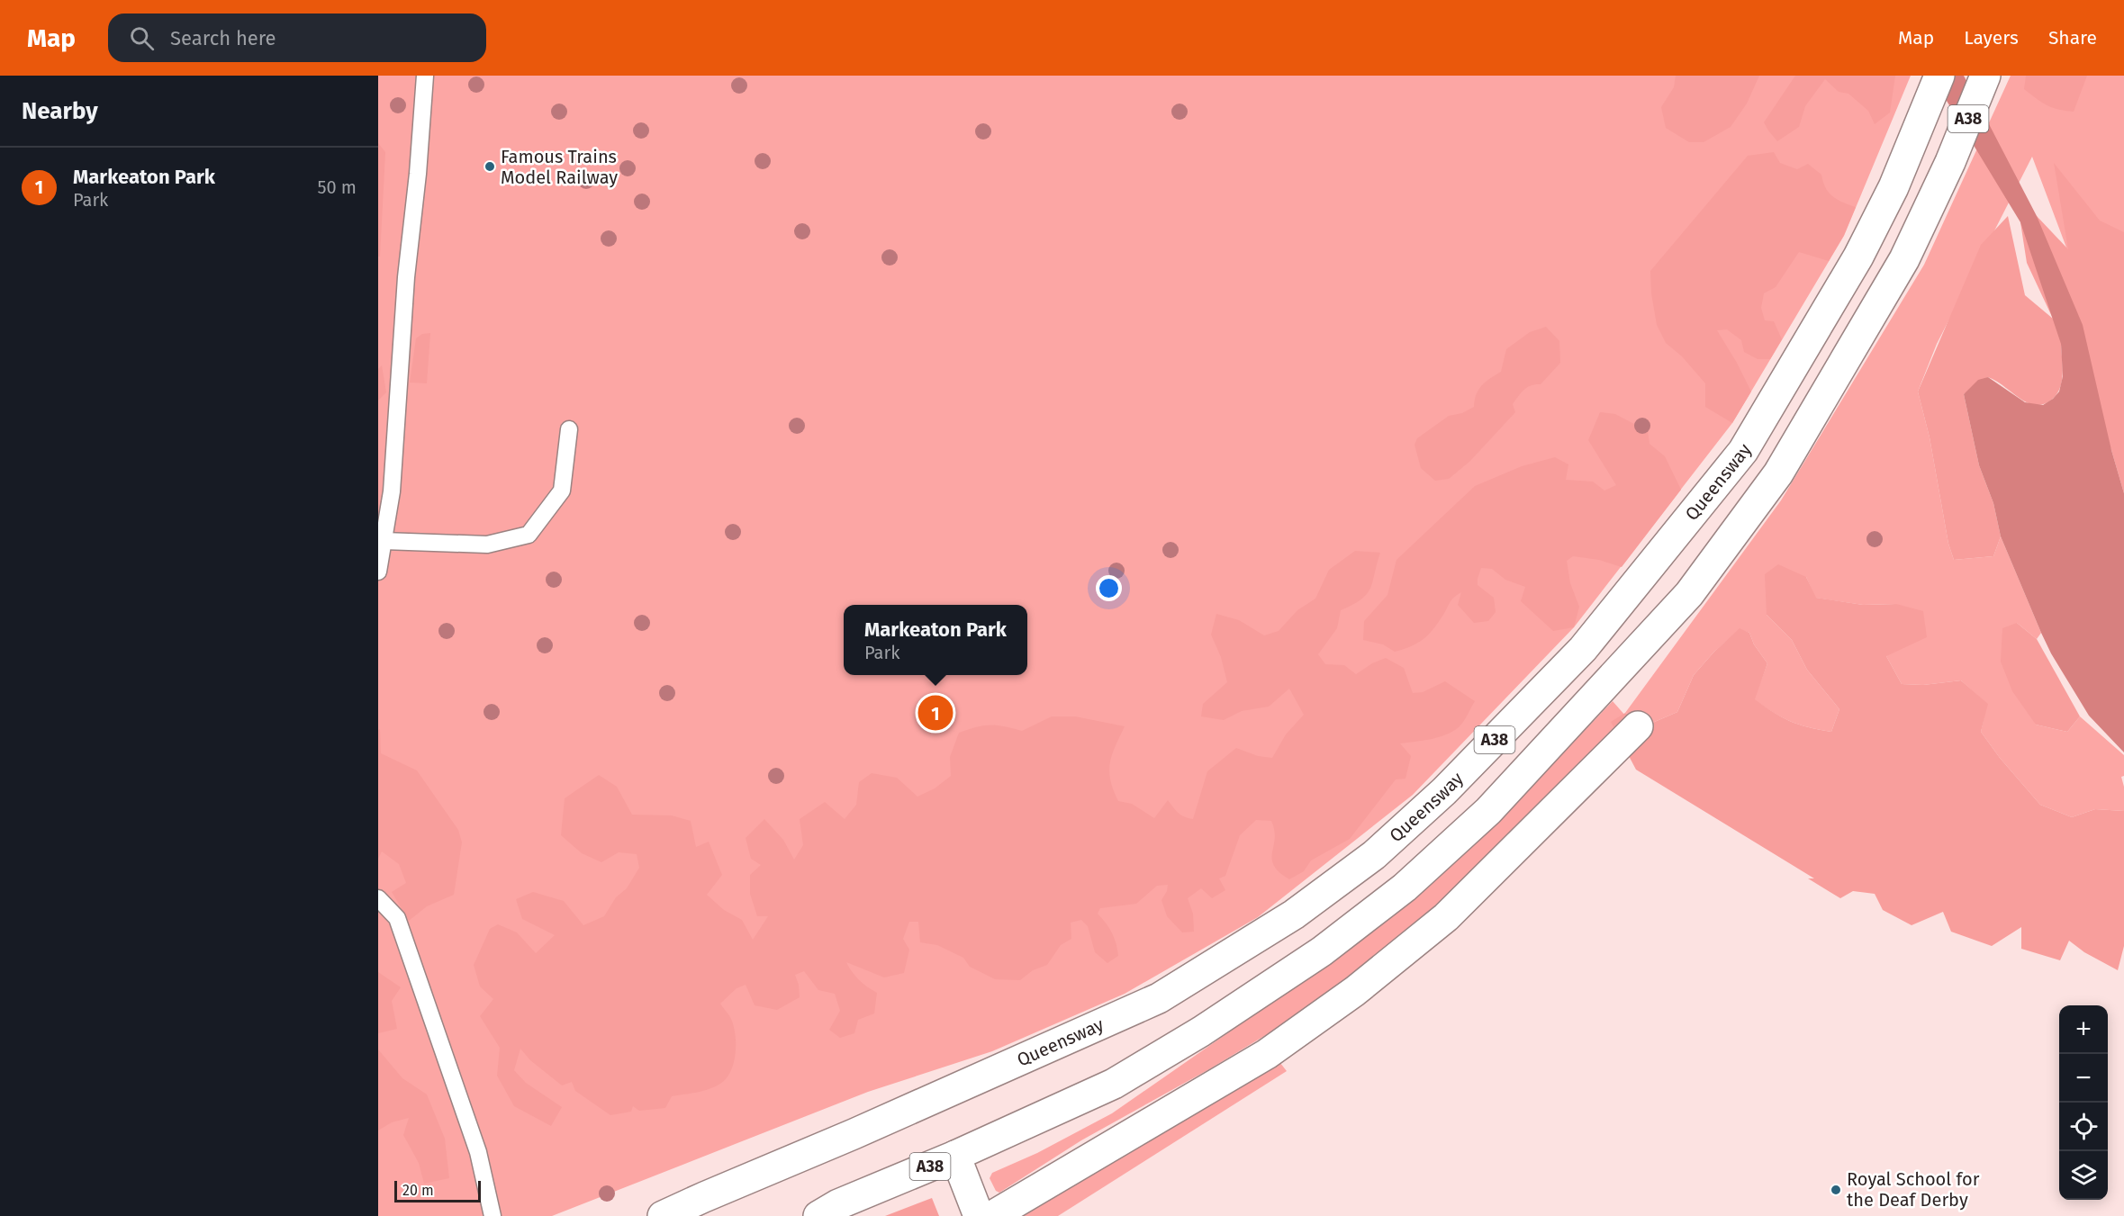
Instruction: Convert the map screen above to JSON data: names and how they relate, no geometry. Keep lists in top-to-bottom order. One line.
{"streets":{"main road":["A38","Queensway"]},"places":["Famous Trains Model Railway","Royal School for the Deaf Derby"],"scale_bar":"20 m","page":{"header":"Map","search":"Search here","nav":["Map","Layers","Share"],"heading":"Nearby","list":[{"mark":"1","name":"Markeaton Park","note":"Park","value":"50 m"}],"popup":["Markeaton Park","Park"],"pins":"1","map_buttons":["+","−"],"scale":"20 m"}}
